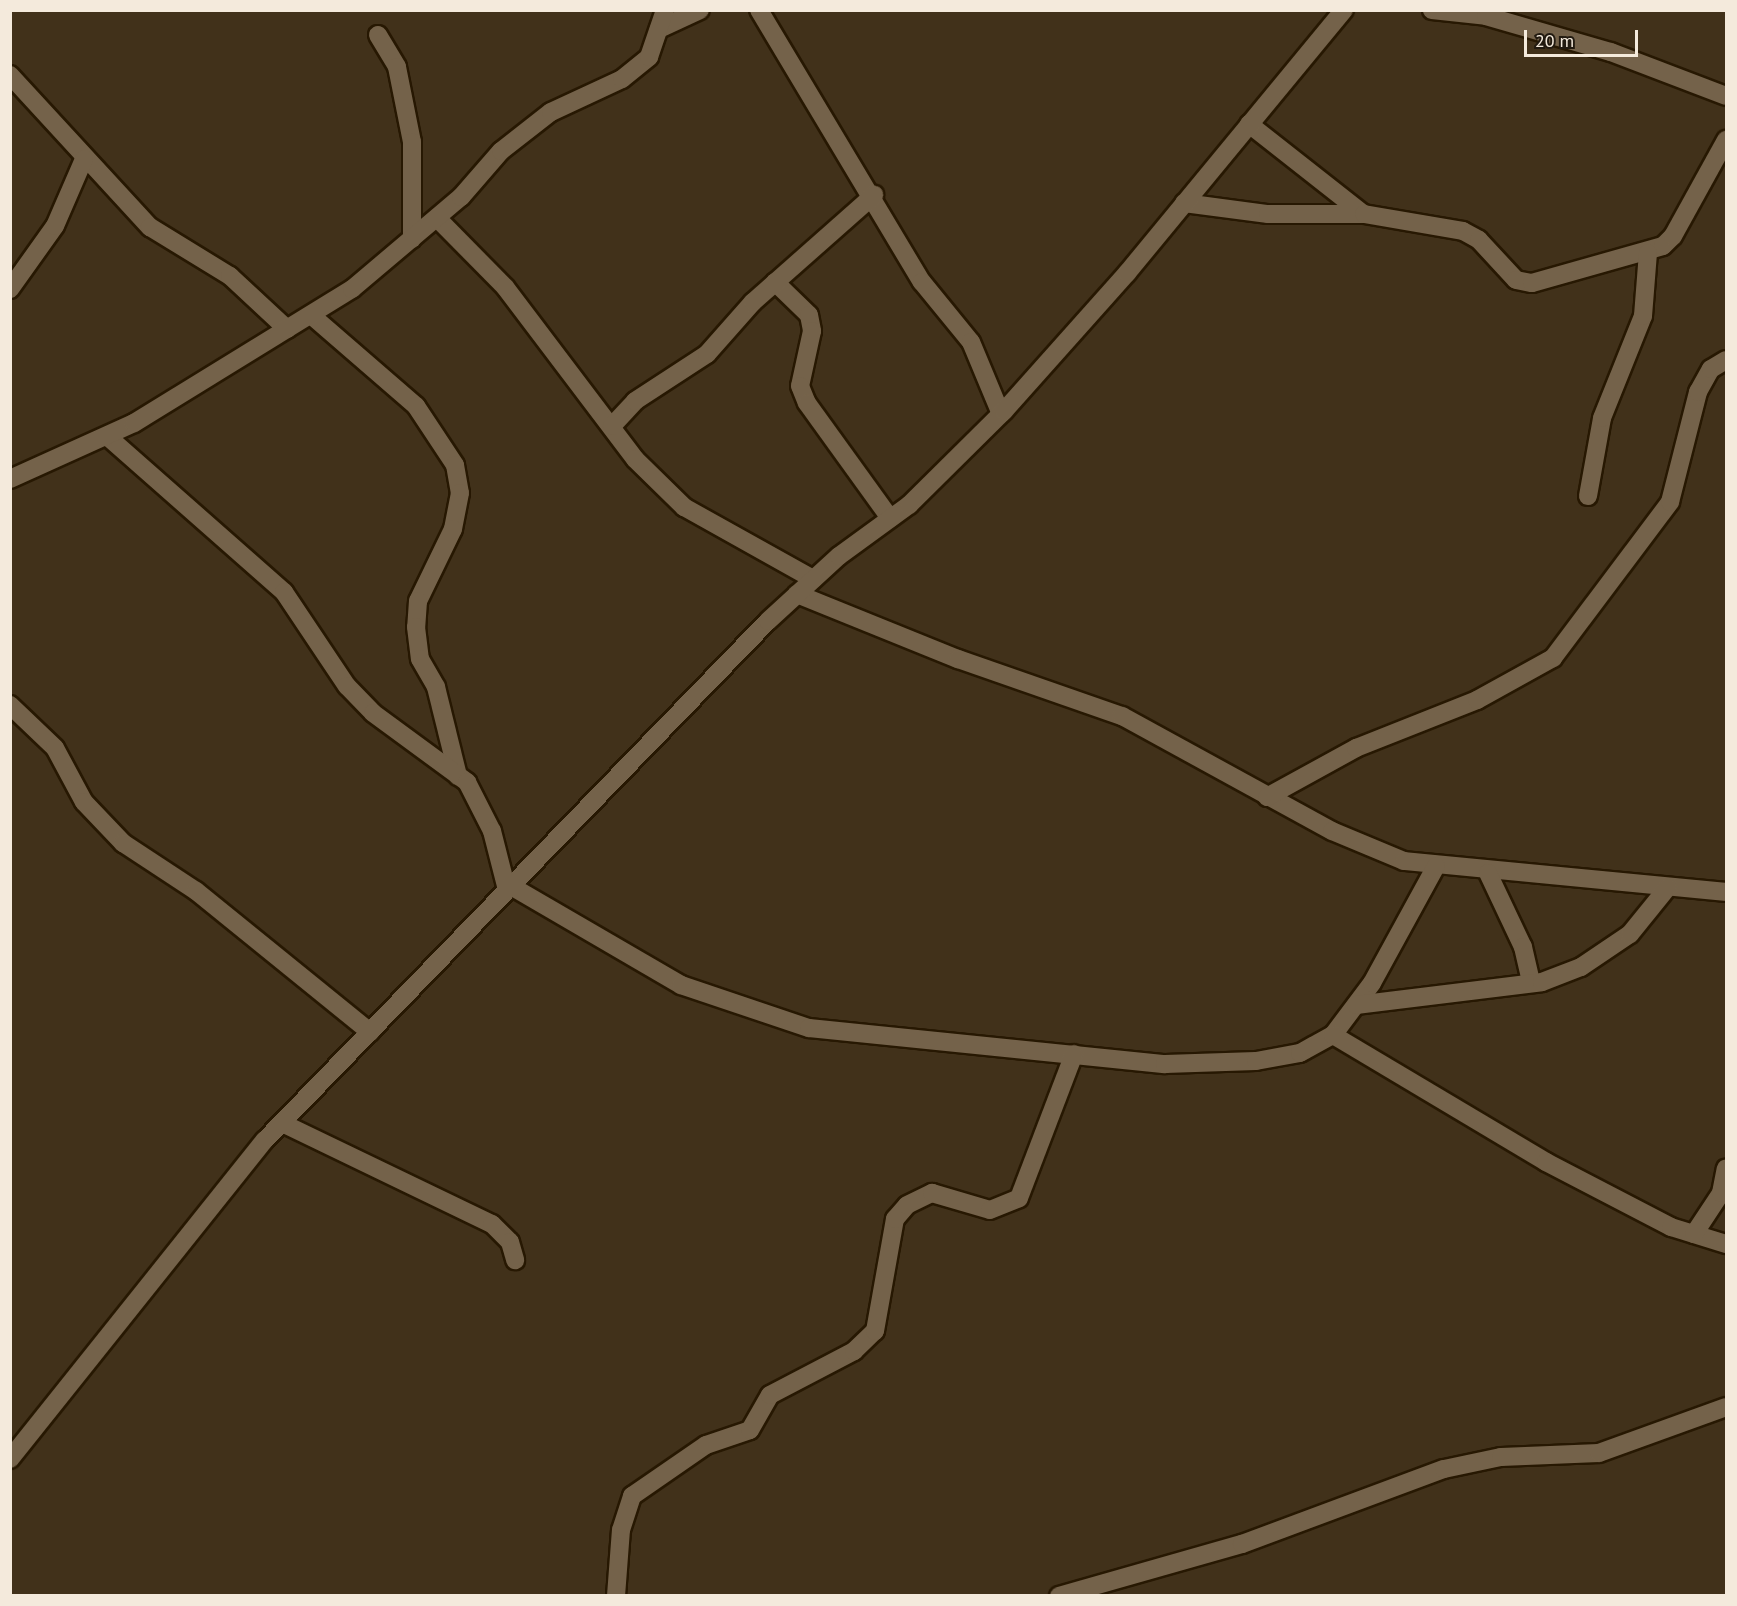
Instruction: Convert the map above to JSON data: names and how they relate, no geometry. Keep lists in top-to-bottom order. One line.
{"scale_bar":"20 m"}
